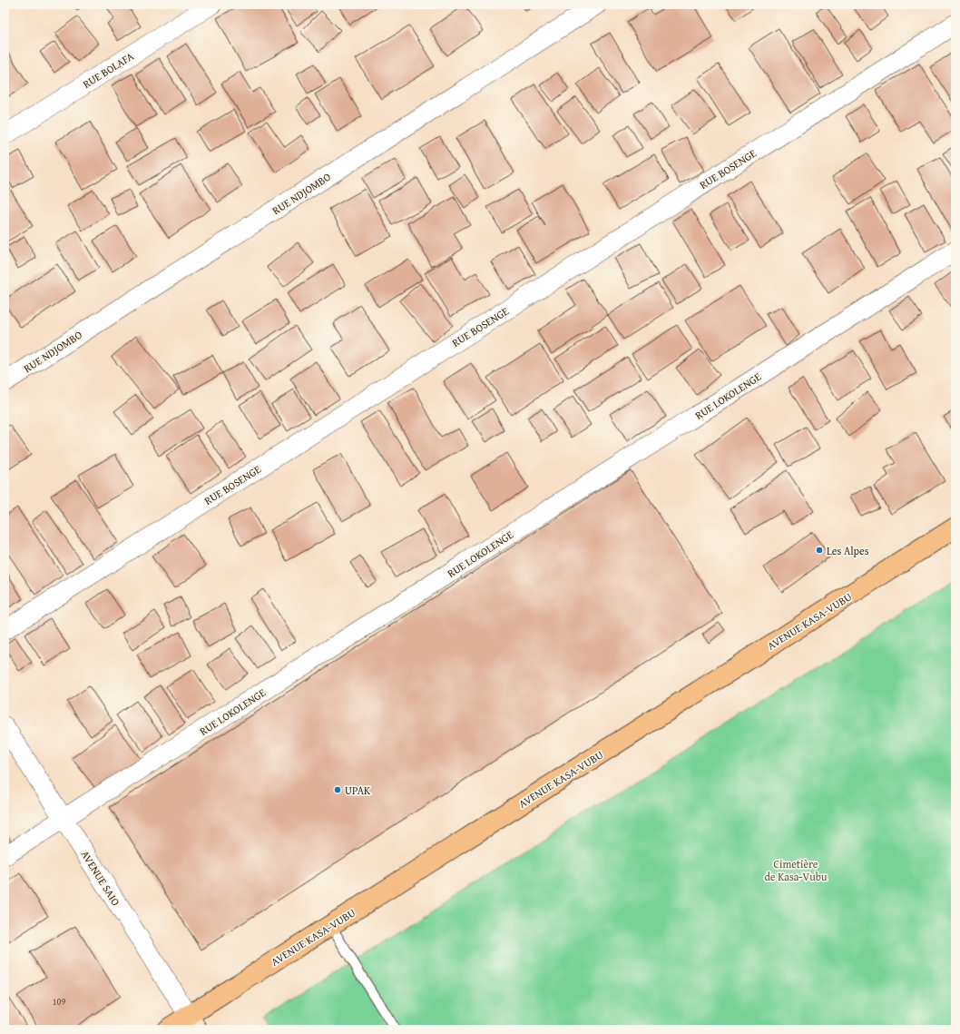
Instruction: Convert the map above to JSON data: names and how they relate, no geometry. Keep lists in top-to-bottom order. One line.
{"streets":{"main road":["AVENUE KASA-VUBU"],"street":["RUE BOLAFA","RUE BOSENGE","RUE NDJOMBO","RUE LOKOLENGE","AVENUE SAIO"]},"crossings":[["RUE LOKOLENGE","AVENUE SAIO"],["AVENUE KASA-VUBU","AVENUE SAIO"]],"parks":["Cimetière de Kasa-Vubu"],"places":["Les Alpes","UPAK"],"house_numbers":["109"]}
